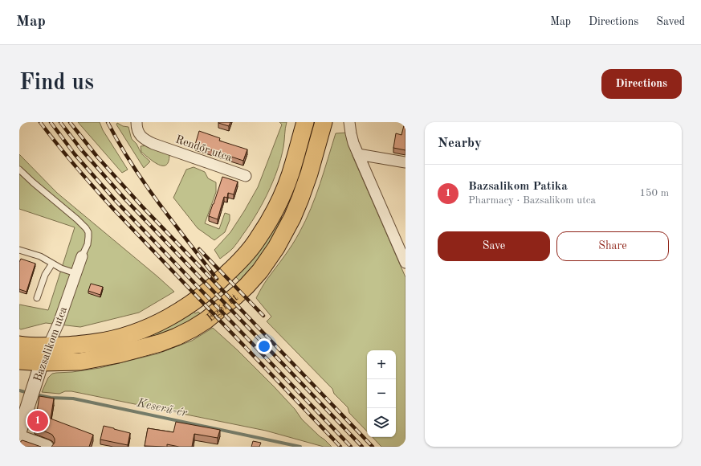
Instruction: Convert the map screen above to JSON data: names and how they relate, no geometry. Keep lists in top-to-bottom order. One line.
{"streets":{"main road":["Egér út"],"street":["Rendőr utca","Bazsalikom utca"]},"crossings":[["Egér út","Bazsalikom utca"]],"water":["Keserű-ér"],"page":{"header":"Map","nav":["Map","Directions","Saved"],"buttons":["Directions",["Save","Share"]],"title":"Find us","heading":"Nearby","list":[{"mark":"1","name":"Bazsalikom Patika","note":"Pharmacy · Bazsalikom utca","value":"150 m"}],"map_buttons":["+","−"],"pins":"1"}}
